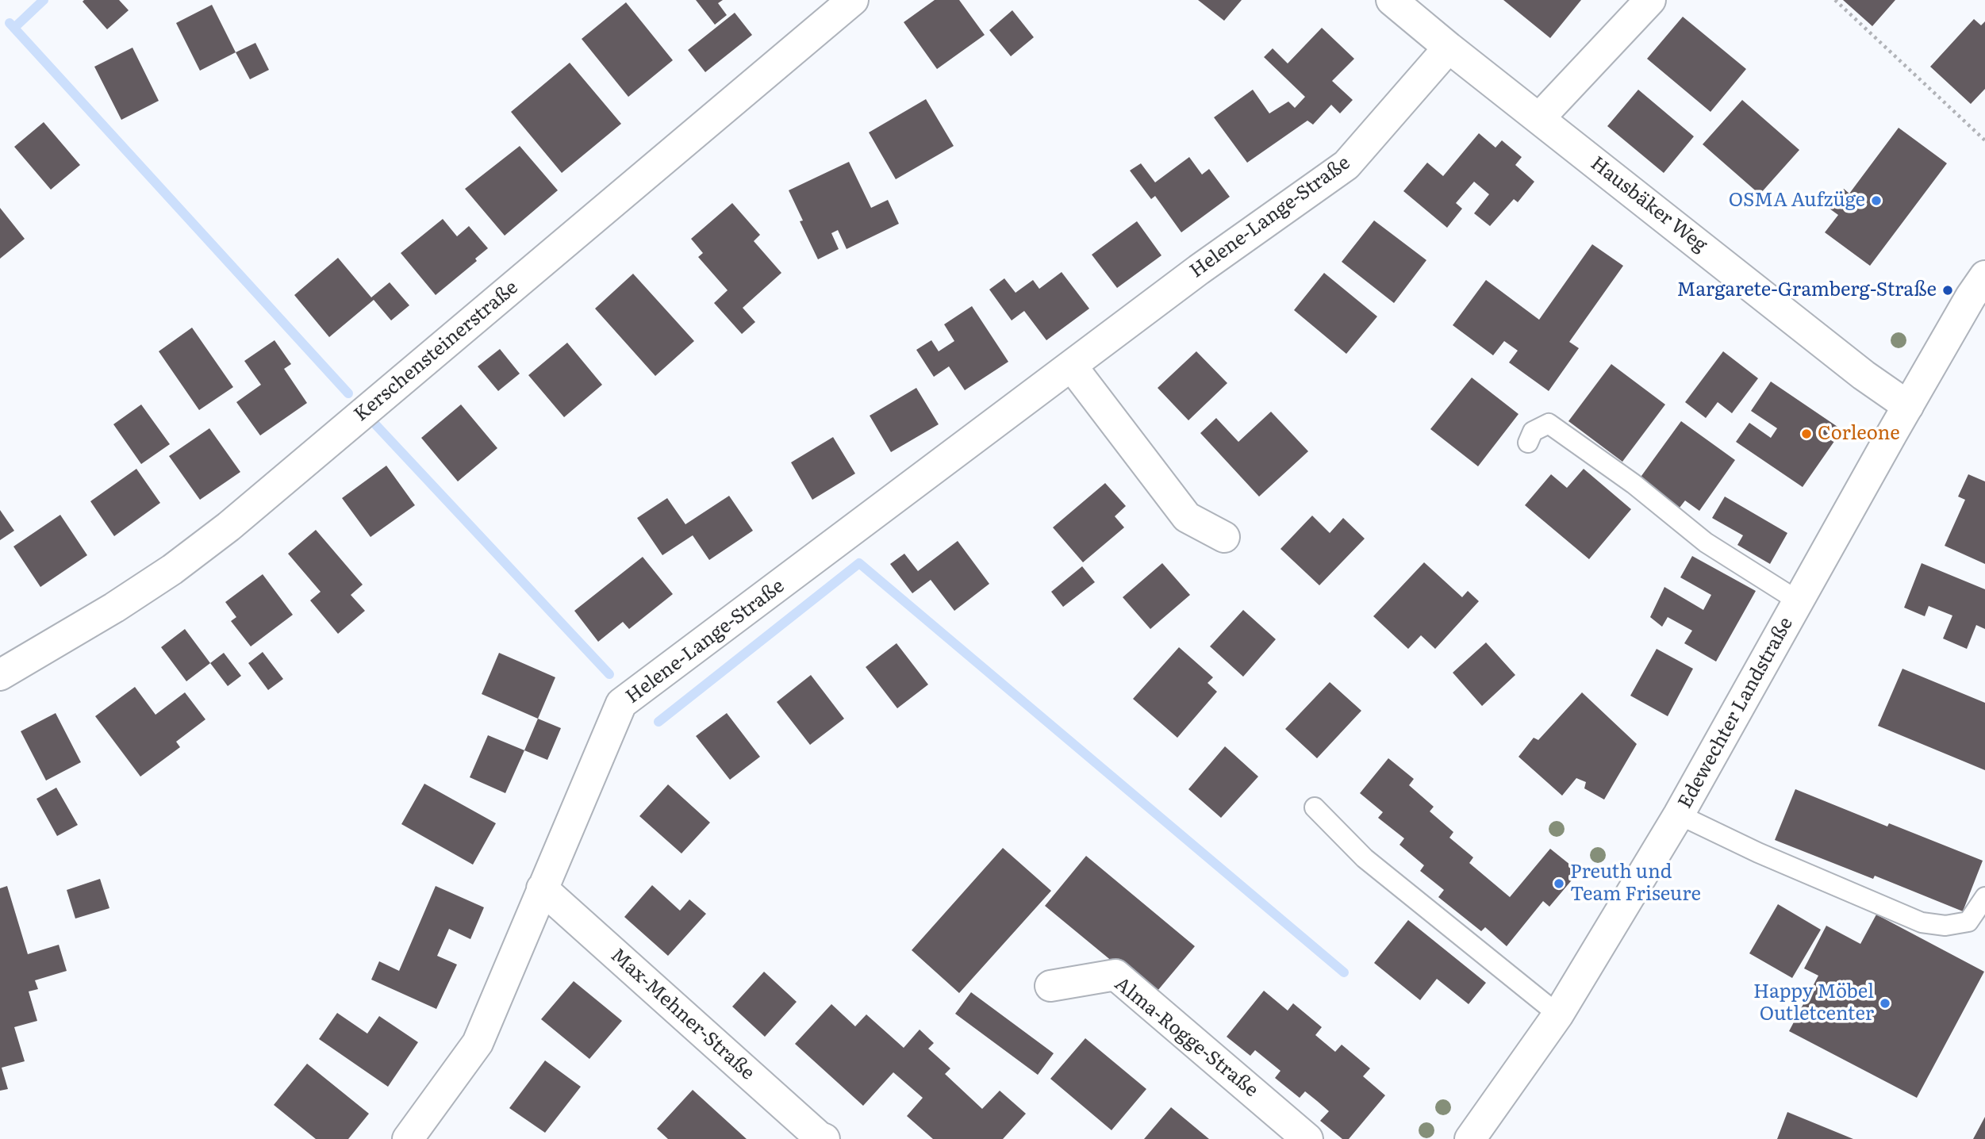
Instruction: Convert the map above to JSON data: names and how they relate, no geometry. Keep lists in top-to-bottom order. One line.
{"streets":{"street":["Hausbäker Weg","Helene-Lange-Straße","Kerschensteinerstraße","Edewechter Landstraße","Max-Mehner-Straße","Alma-Rogge-Straße"]},"crossings":[["Hausbäker Weg","Helene-Lange-Straße"],["Hausbäker Weg","Edewechter Landstraße"],["Helene-Lange-Straße","Max-Mehner-Straße"]],"places":["OSMA Aufzüge","Margarete-Gramberg-Straße","Corleone","Preuth und Team Friseure","Happy Möbel Outletcenter"]}
